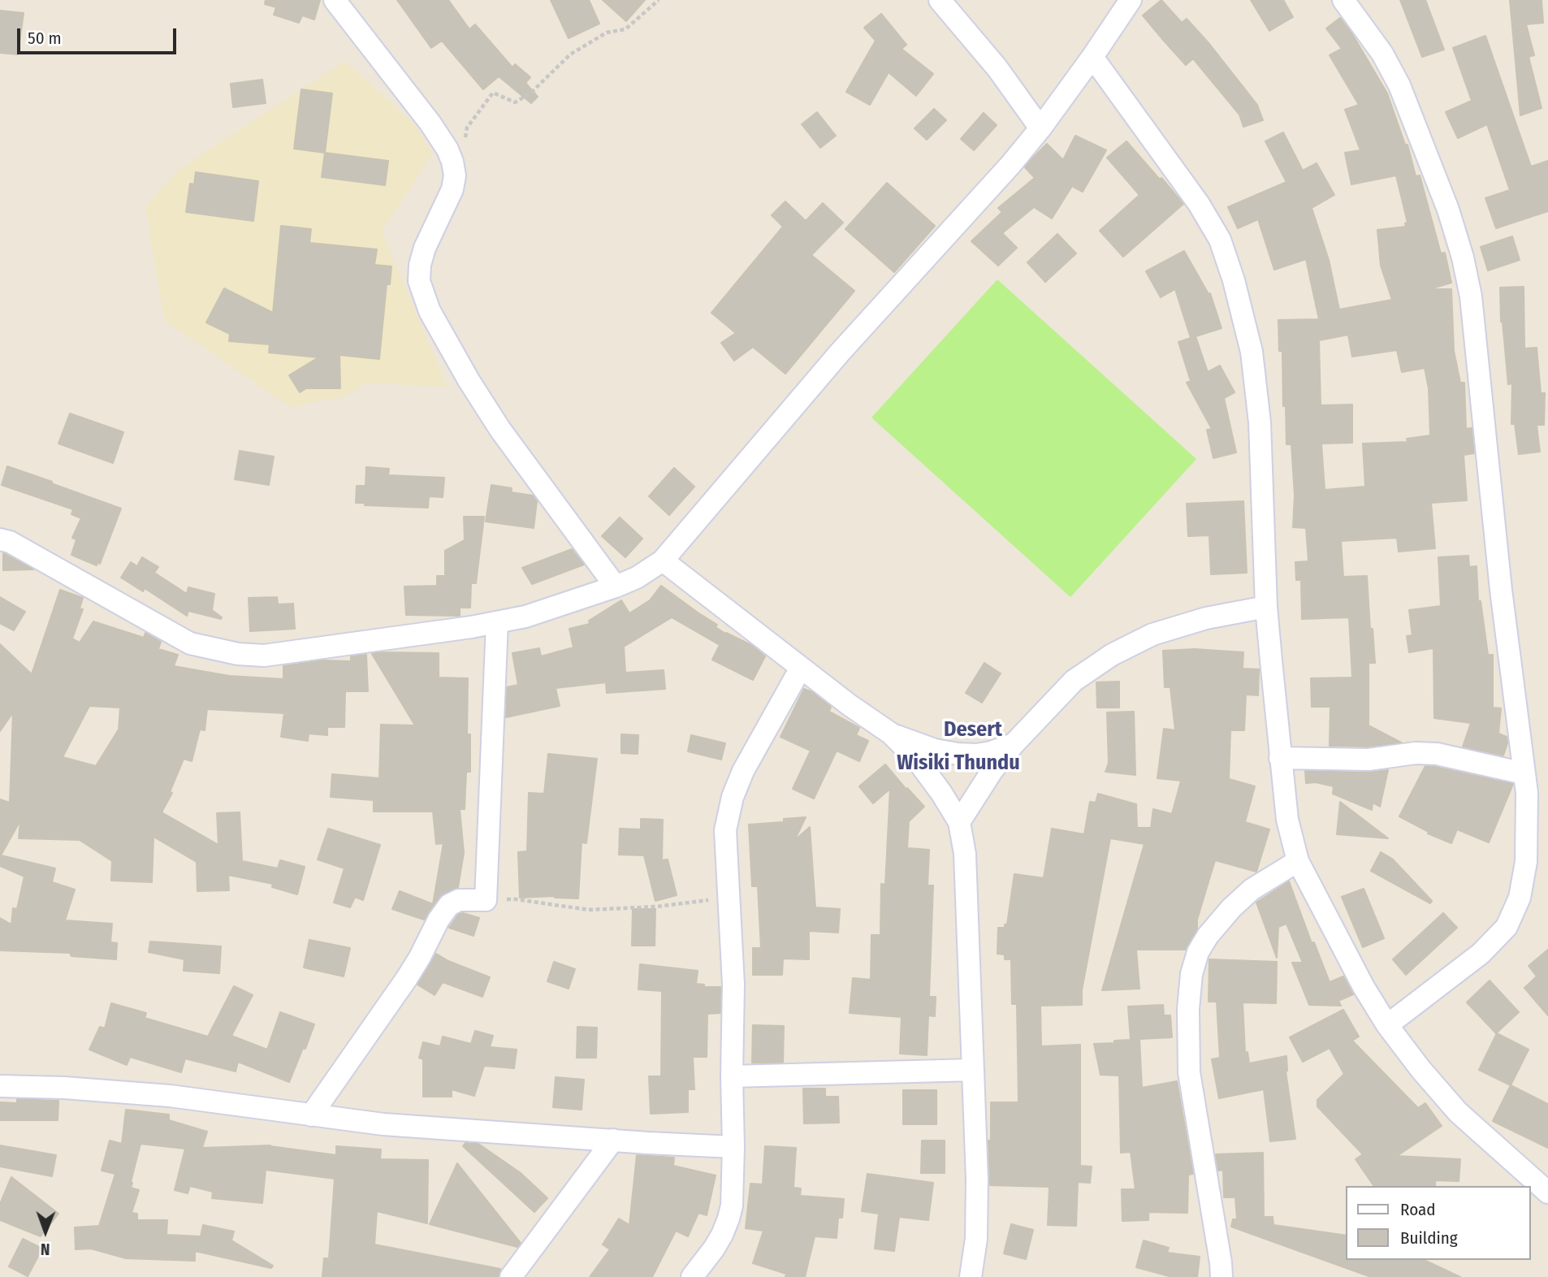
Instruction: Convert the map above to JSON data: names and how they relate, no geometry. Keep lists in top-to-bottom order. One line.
{"districts":["Desert","Wisiki Thundu"],"legend":["Road","Building"],"scale_bar":"50 m","north":"bottom"}
